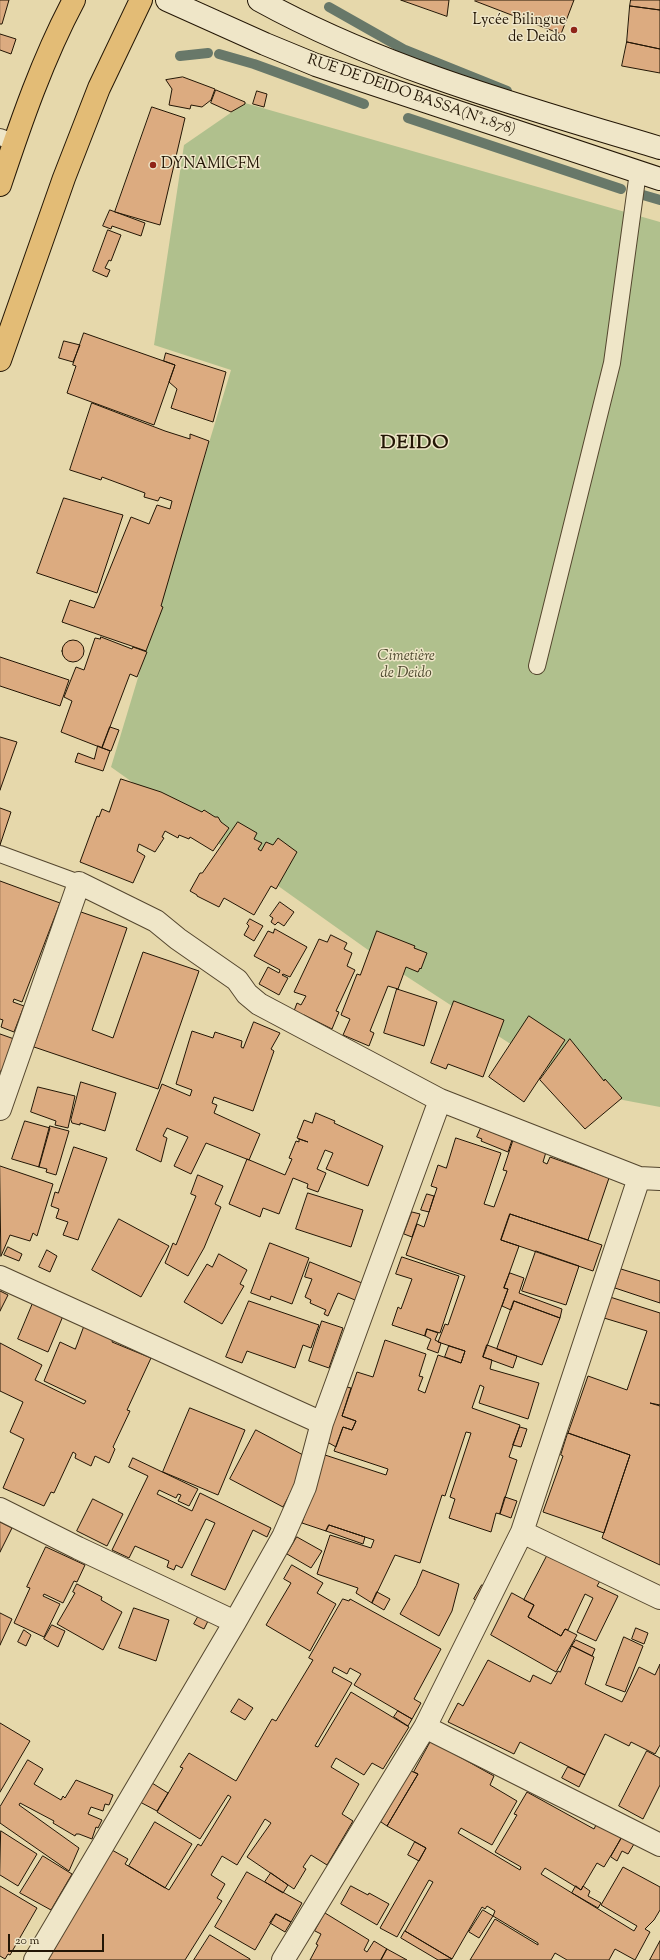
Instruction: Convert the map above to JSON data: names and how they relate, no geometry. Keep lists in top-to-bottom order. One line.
{"streets":{"street":["RUE DE DEIDO BASSA(N°1.878)"]},"districts":["DEIDO"],"parks":["Cimetière de Deido"],"places":["Lycée Bilingue de Deido","DYNAMICFM"],"scale_bar":"20 m"}
